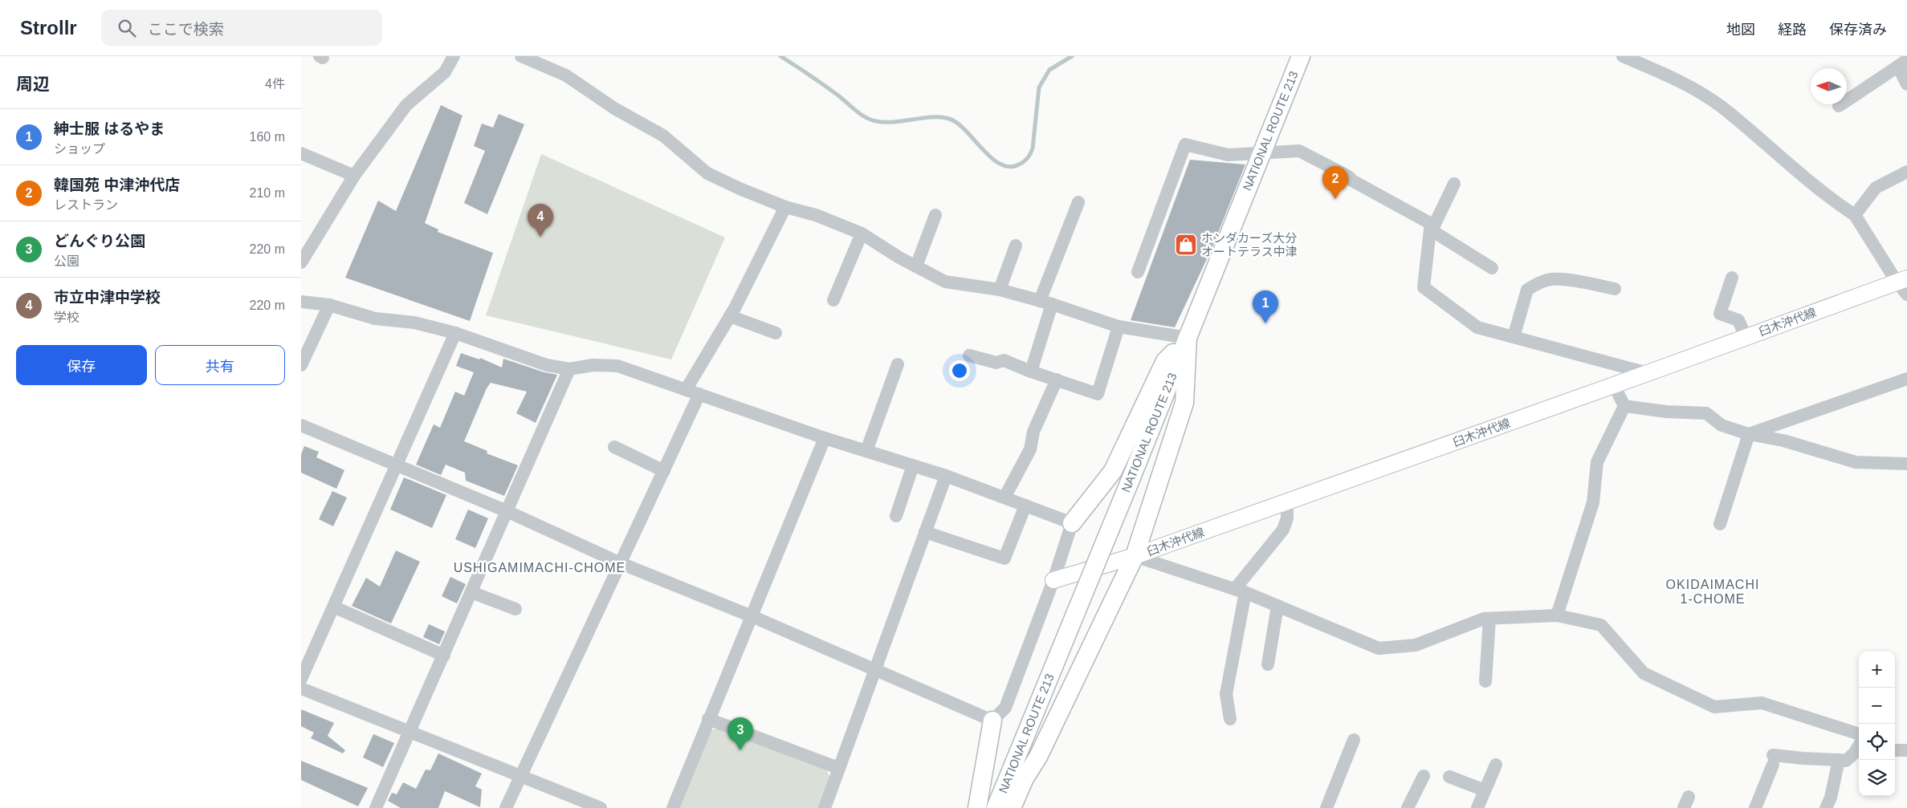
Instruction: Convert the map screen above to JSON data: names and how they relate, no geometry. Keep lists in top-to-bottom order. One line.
{"streets":{"highway":["NATIONAL ROUTE 213"],"main road":["臼木沖代線"]},"districts":["USHIGAMIMACHI-CHOME","OKIDAIMACHI 1-CHOME"],"places":{"shop":["ホンダカーズ大分 オートテラス中津"]},"north":"left","page":{"header":"Strollr","search":"ここで検索","nav":["地図","経路","保存済み"],"heading":["周辺","4件"],"list":[{"mark":"1","name":"紳士服 はるやま","note":"ショップ","value":"160 m"},{"mark":"2","name":"韓国苑 中津沖代店","note":"レストラン","value":"210 m"},{"mark":"3","name":"どんぐり公園","note":"公園","value":"220 m"},{"mark":"4","name":"市立中津中学校","note":"学校","value":"220 m"}],"pins":["2","4","1","3"],"buttons":["保存","共有"],"map_buttons":["+","−"]}}
